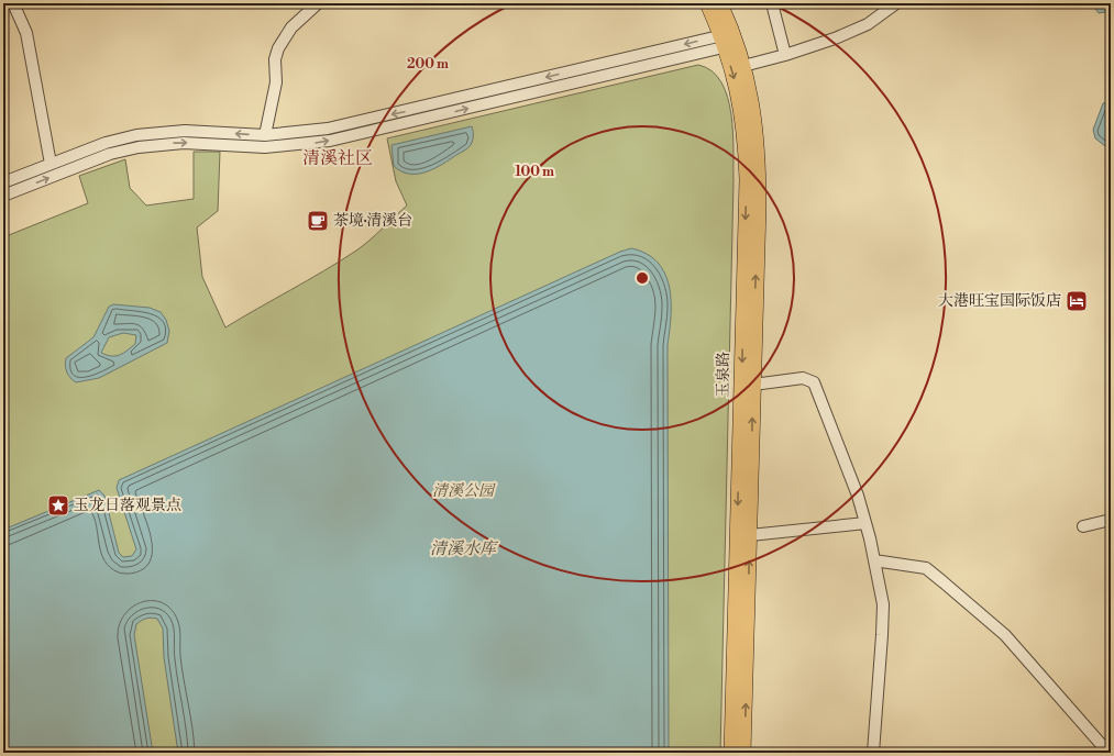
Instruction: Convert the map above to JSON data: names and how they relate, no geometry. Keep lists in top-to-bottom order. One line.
{"streets":{"main road":["玉泉路"]},"districts":["清溪社区"],"water":["清溪水库"],"parks":["清溪公园"],"places":{"cafe":["茶境·清溪台"],"hotel":["大港旺宝国际饭店"],"place":["玉龙日落观景点"]},"rings":["200 m","100 m"]}
